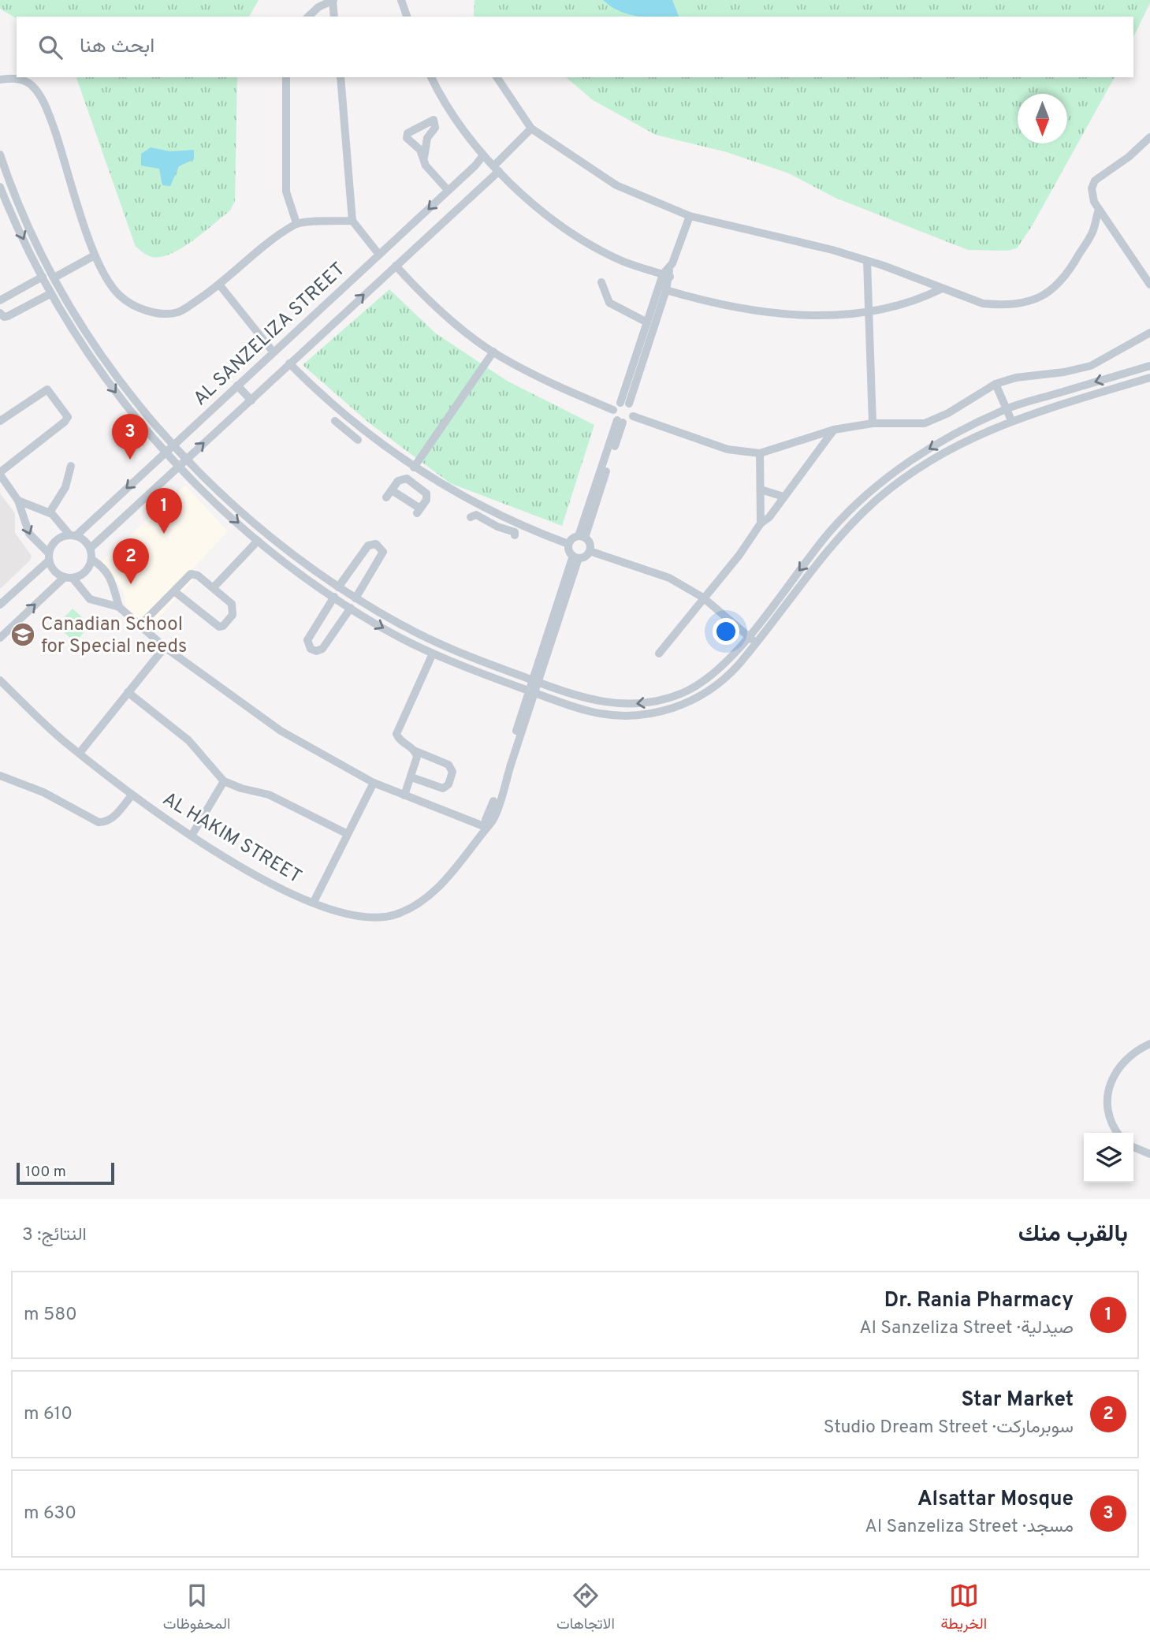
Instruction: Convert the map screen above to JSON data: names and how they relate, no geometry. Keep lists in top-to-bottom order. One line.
{"streets":{"street":["AL SANZELIZA STREET","AL HAKIM STREET"]},"places":{"school or university":["Canadian School for Special needs"]},"scale_bar":"100 m","north":"bottom","page":{"search":"ابحث هنا","pins":["3","1","2"],"scale":"100 m","heading":["بالقرب منك","النتائج: 3"],"list":[{"mark":"1","name":"Dr. Rania Pharmacy","note":"صيدلية · Al Sanzeliza Street","value":"580 m"},{"mark":"2","name":"Star Market","note":"سوبرماركت · Studio Dream Street","value":"610 m"},{"mark":"3","name":"Alsattar Mosque","note":"مسجد · Al Sanzeliza Street","value":"630 m"}],"nav":["الخريطة","الاتجاهات","المحفوظات"]}}
